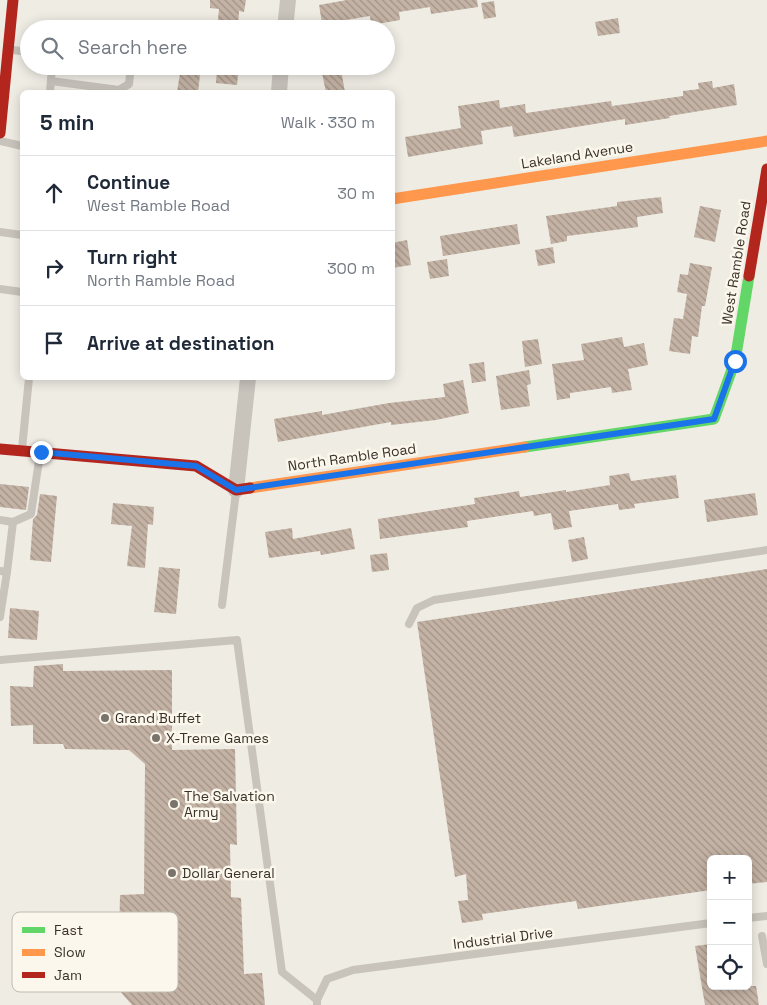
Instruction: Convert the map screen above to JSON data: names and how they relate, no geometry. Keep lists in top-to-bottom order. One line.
{"streets":{"street":["Lakeland Avenue","West Ramble Road","North Ramble Road"],"lane":["Industrial Drive"]},"crossings":[["West Ramble Road","North Ramble Road"]],"places":["Grand Buffet","X-Treme Games","The Salvation Army","Dollar General"],"legend":["Fast","Slow","Jam"],"page":{"search":"Search here","heading":["5 min","Walk · 330 m"],"list":[["Continue","West Ramble Road","30 m"],["Turn right","North Ramble Road","300 m"],"Arrive at destination"],"map_buttons":["+","−"]}}
